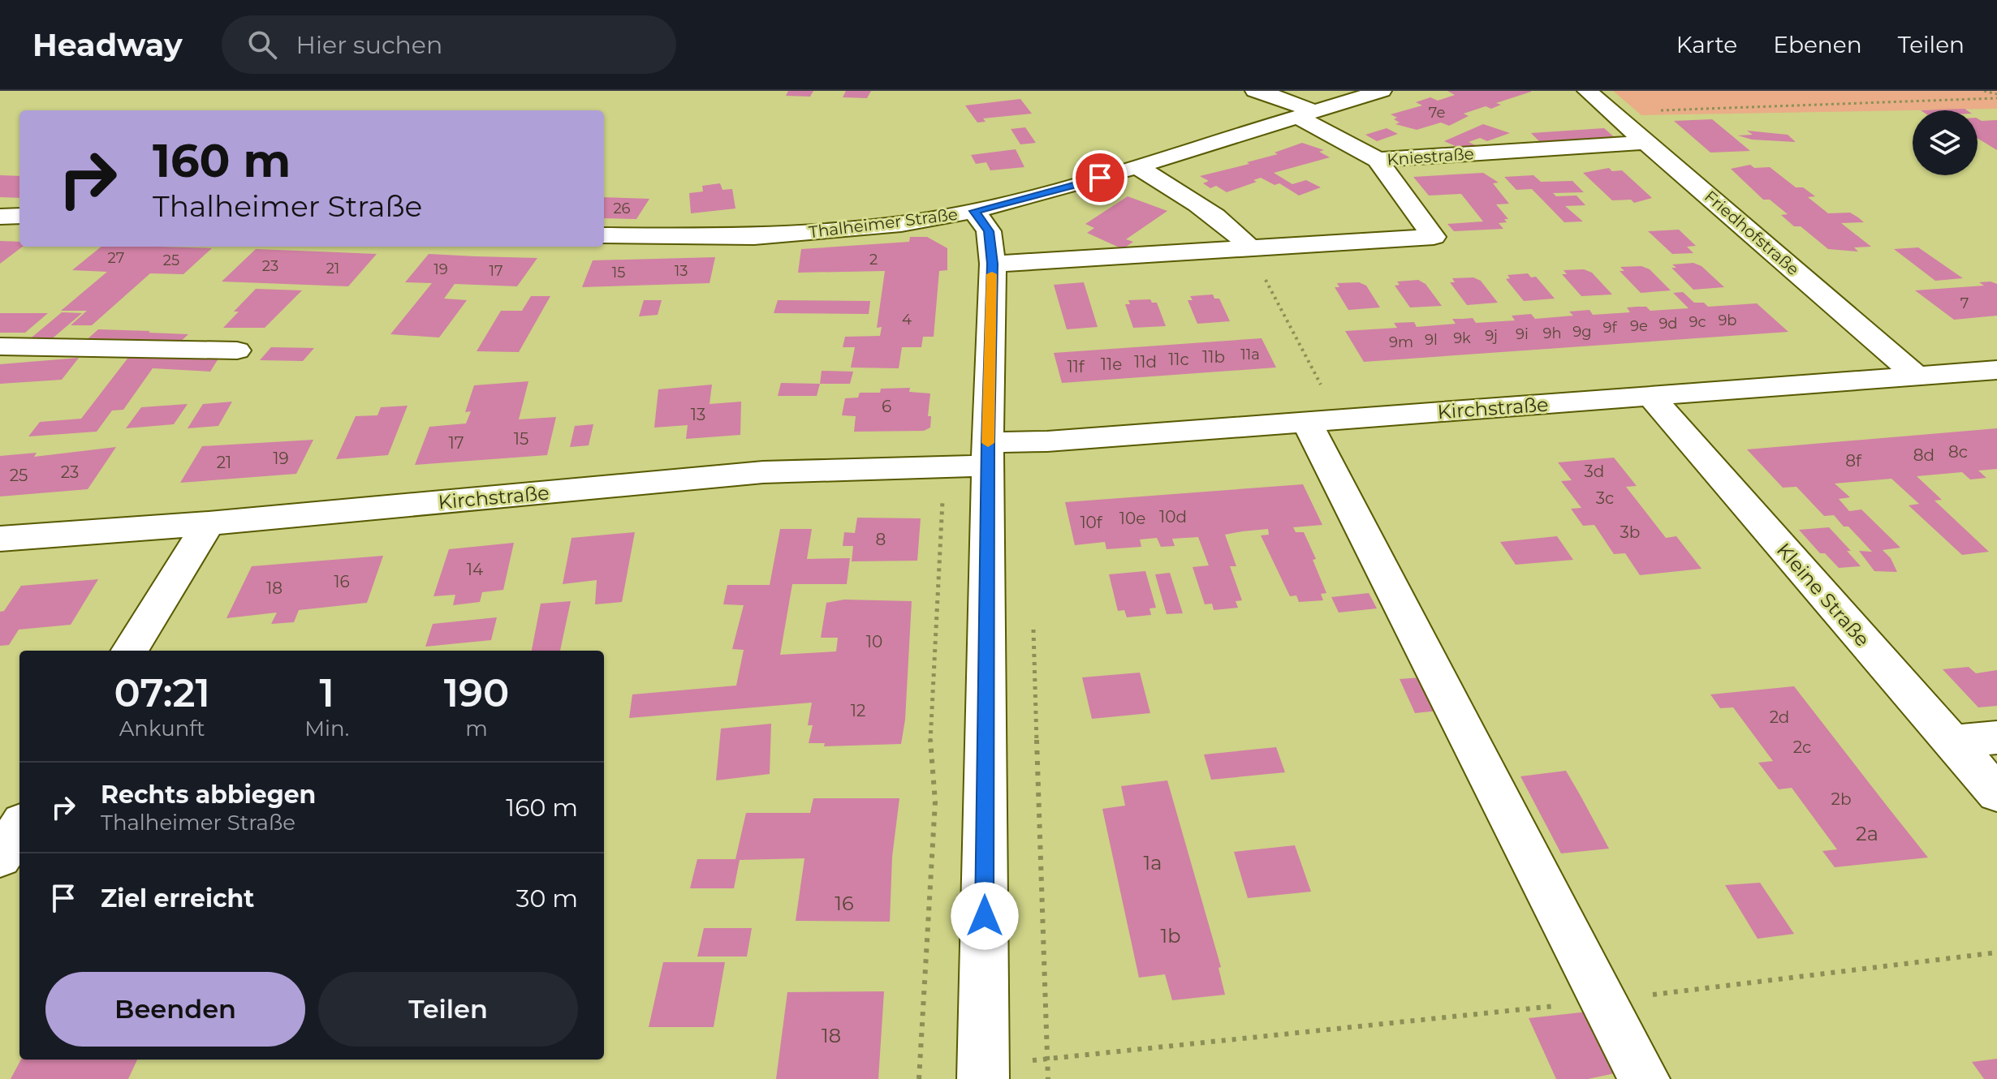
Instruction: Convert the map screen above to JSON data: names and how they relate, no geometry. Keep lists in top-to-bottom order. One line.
{"streets":{"street":["Kniestraße","Thalheimer Straße","Friedhofstraße","Kirchstraße","Kleine Straße"]},"crossings":[["Kniestraße","Friedhofstraße"],["Friedhofstraße","Kirchstraße"],["Kirchstraße","Kleine Straße"]],"house_numbers":["7e","26","27","2","25","23","21","19","17","13","15","7","4","9b","9c","9d","9e","9f","9g","9h","9i","9j","9k","9l","9m","11a","11b","11c","11d","11e","11f","6","13","15","17","8c","8d","19","8f","21","3d","23","25","3c","10d","10e","10f","3b","8","14","16","18","10","12","2d","2c","2b","2a","1a","16","1b","18"],"page":{"header":"Headway","search":"Hier suchen","nav":["Karte","Ebenen","Teilen"],"turn":["160 m","Thalheimer Straße"],"eta":["07:21","Ankunft","1","Min.","190","m"],"list":[{"name":"Rechts abbiegen","note":"Thalheimer Straße","value":"160 m"},{"name":"Ziel erreicht","value":"30 m"}],"buttons":["Beenden","Teilen"]}}
